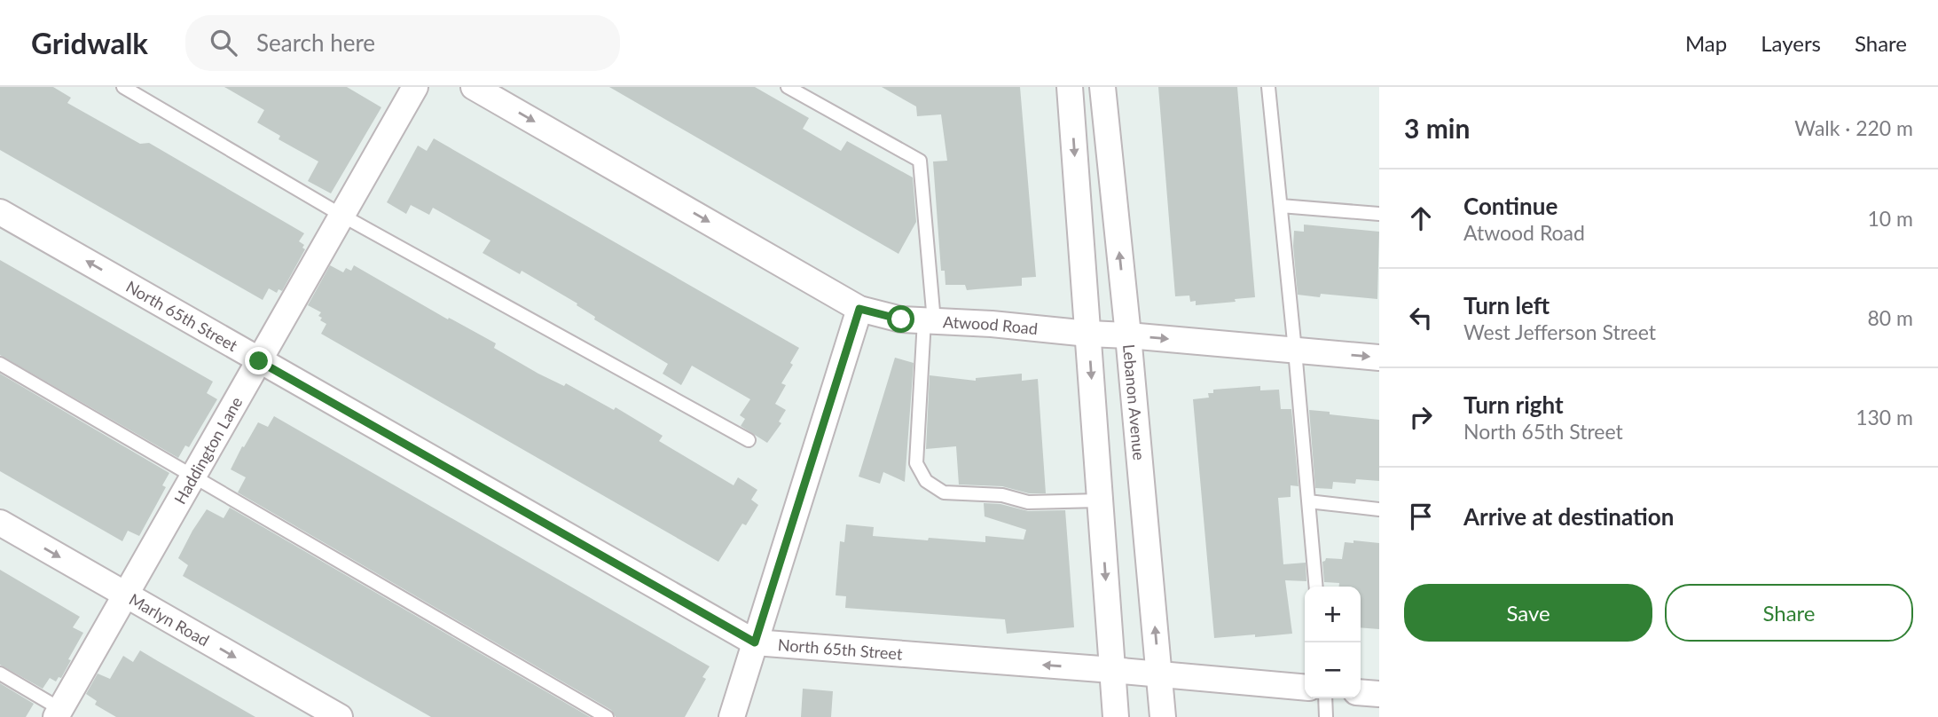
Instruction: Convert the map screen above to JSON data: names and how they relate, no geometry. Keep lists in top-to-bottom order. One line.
{"streets":{"street":["North 65th Street","Atwood Road","Lebanon Avenue","Haddington Lane","Marlyn Road"]},"crossings":[["North 65th Street","Lebanon Avenue"],["North 65th Street","Haddington Lane"],["Atwood Road","Lebanon Avenue"],["Haddington Lane","Marlyn Road"]],"one_way":["North 65th Street","Atwood Road","Marlyn Road"],"page":{"header":"Gridwalk","search":"Search here","nav":["Map","Layers","Share"],"heading":["3 min","Walk · 220 m"],"list":[["Continue","Atwood Road","10 m"],["Turn left","West Jefferson Street","80 m"],["Turn right","North 65th Street","130 m"],"Arrive at destination"],"buttons":["Save","Share"],"map_buttons":["+","−"]}}
